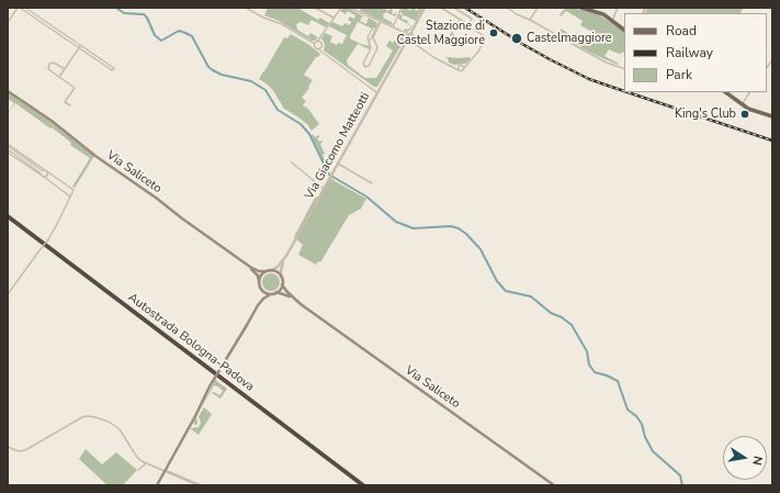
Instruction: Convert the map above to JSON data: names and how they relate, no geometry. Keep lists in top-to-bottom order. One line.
{"streets":{"highway":["Autostrada Bologna-Padova"],"main road":["Via Saliceto"],"street":["Via Giacomo Matteotti"]},"crossings":[["Via Giacomo Matteotti","Via Saliceto"]],"places":["Stazione di Castel Maggiore","Castelmaggiore","King's Club"],"legend":["Road","Railway","Park"],"north":"right"}
